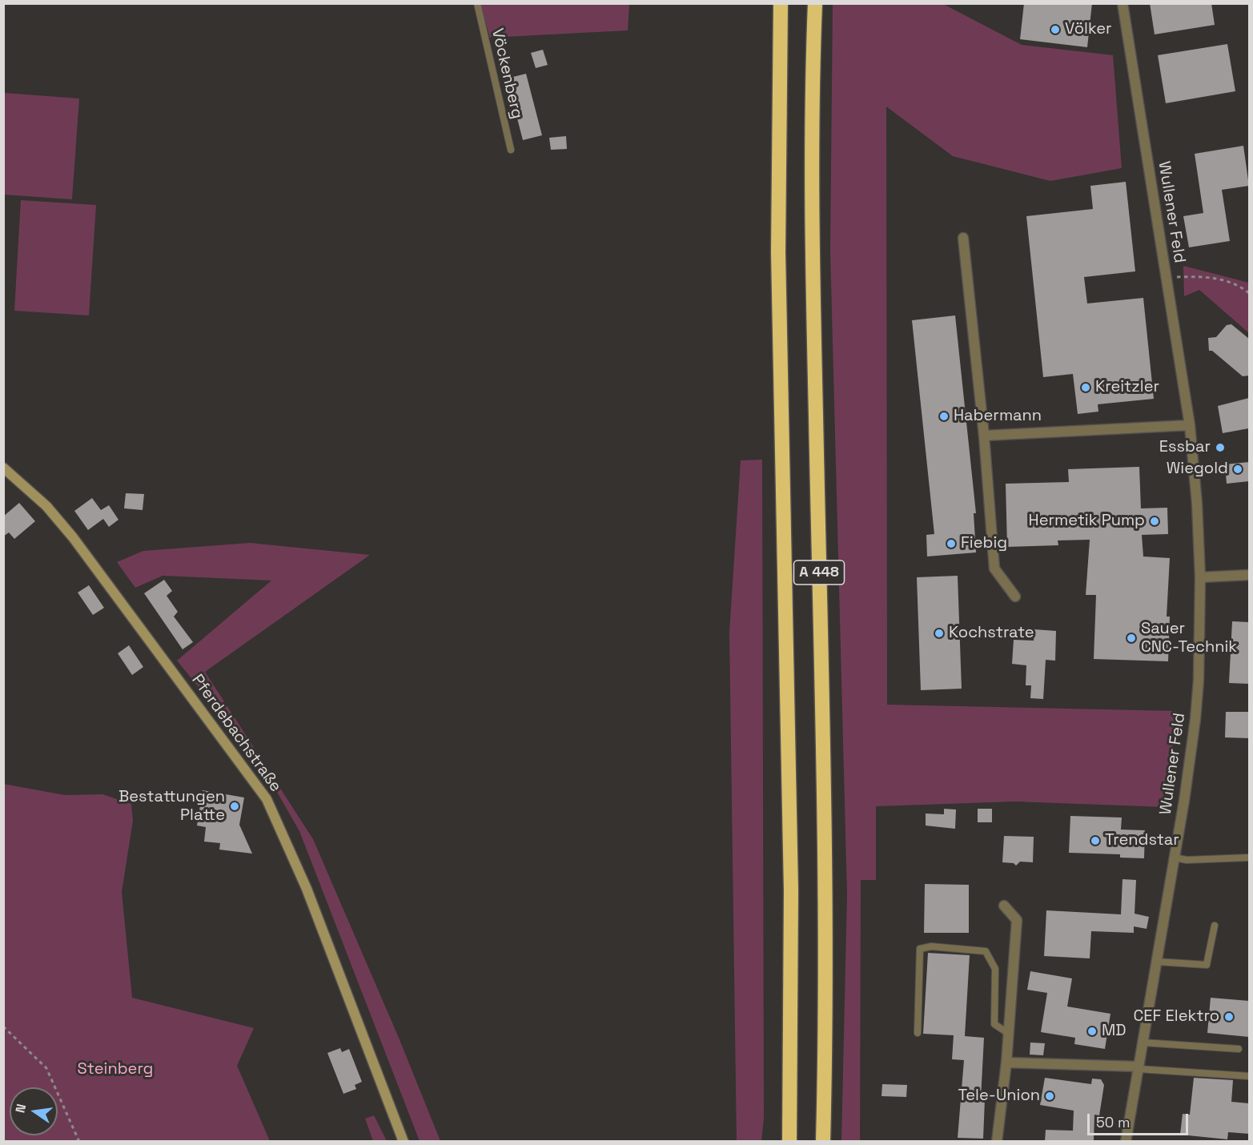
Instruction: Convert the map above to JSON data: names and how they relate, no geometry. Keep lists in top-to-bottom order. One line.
{"streets":{"highway":["A 448"],"main road":["Pferdebachstraße"],"street":["Wullener Feld"],"lane":["Vöckenberg"]},"parks":["Steinberg"],"places":["Völker","Kreitzler","Habermann","Essbar","Wiegold","Hermetik Pump","Fiebig","Kochstrate","Sauer CNC-Technik","Bestattungen Platte","Trendstar","CEF Elektro","MD","Tele-Union"],"scale_bar":"50 m","north":"left"}
